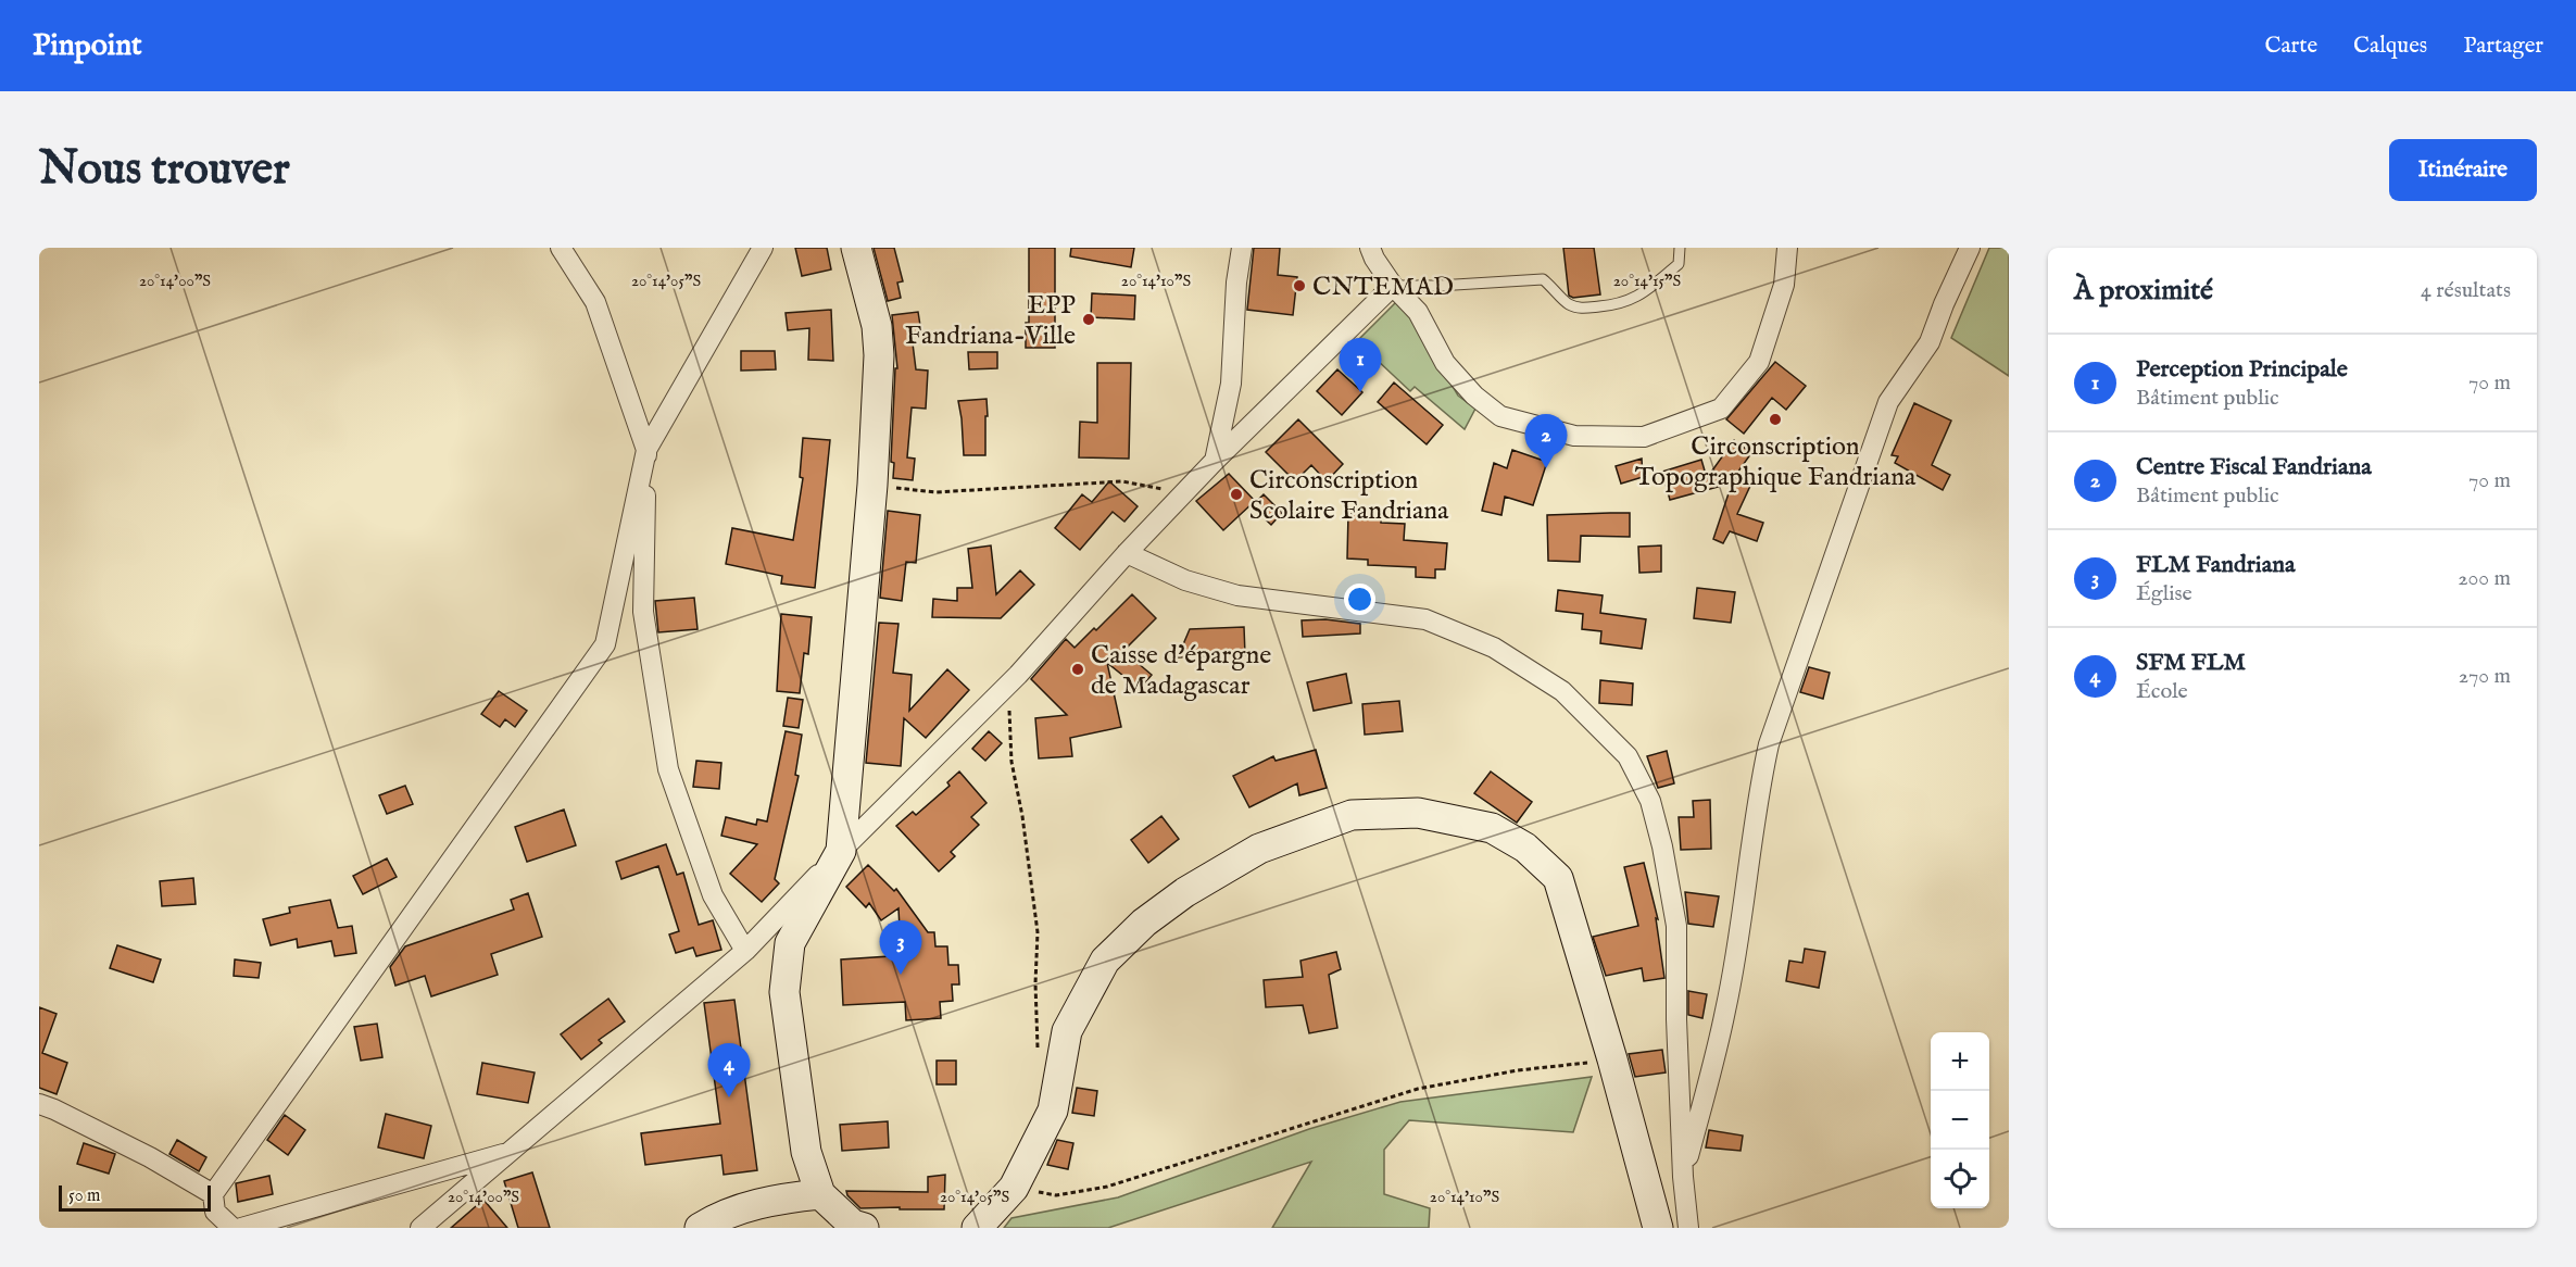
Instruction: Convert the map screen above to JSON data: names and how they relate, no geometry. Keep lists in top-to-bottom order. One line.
{"places":["CNTEMAD","EPP Fandriana-Ville","Circonscription Topographique Fandriana","Circonscription Scolaire Fandriana","Caisse d'épargne de Madagascar"],"scale_bar":"50 m","page":{"header":"Pinpoint","nav":["Carte","Calques","Partager"],"buttons":"Itinéraire","title":"Nous trouver","heading":["À proximité","4 résultats"],"list":[{"mark":"1","name":"Perception Principale","note":"Bâtiment public","value":"70 m"},{"mark":"2","name":"Centre Fiscal Fandriana","note":"Bâtiment public","value":"70 m"},{"mark":"3","name":"FLM Fandriana","note":"Église","value":"200 m"},{"mark":"4","name":"SFM FLM","note":"École","value":"270 m"}],"pins":["1","2","3","4"],"map_buttons":["+","−"],"scale":"50 m"},"coordinates":["20°14'00\"S","20°14'05\"S","20°14'10\"S","20°14'15\"S"]}
